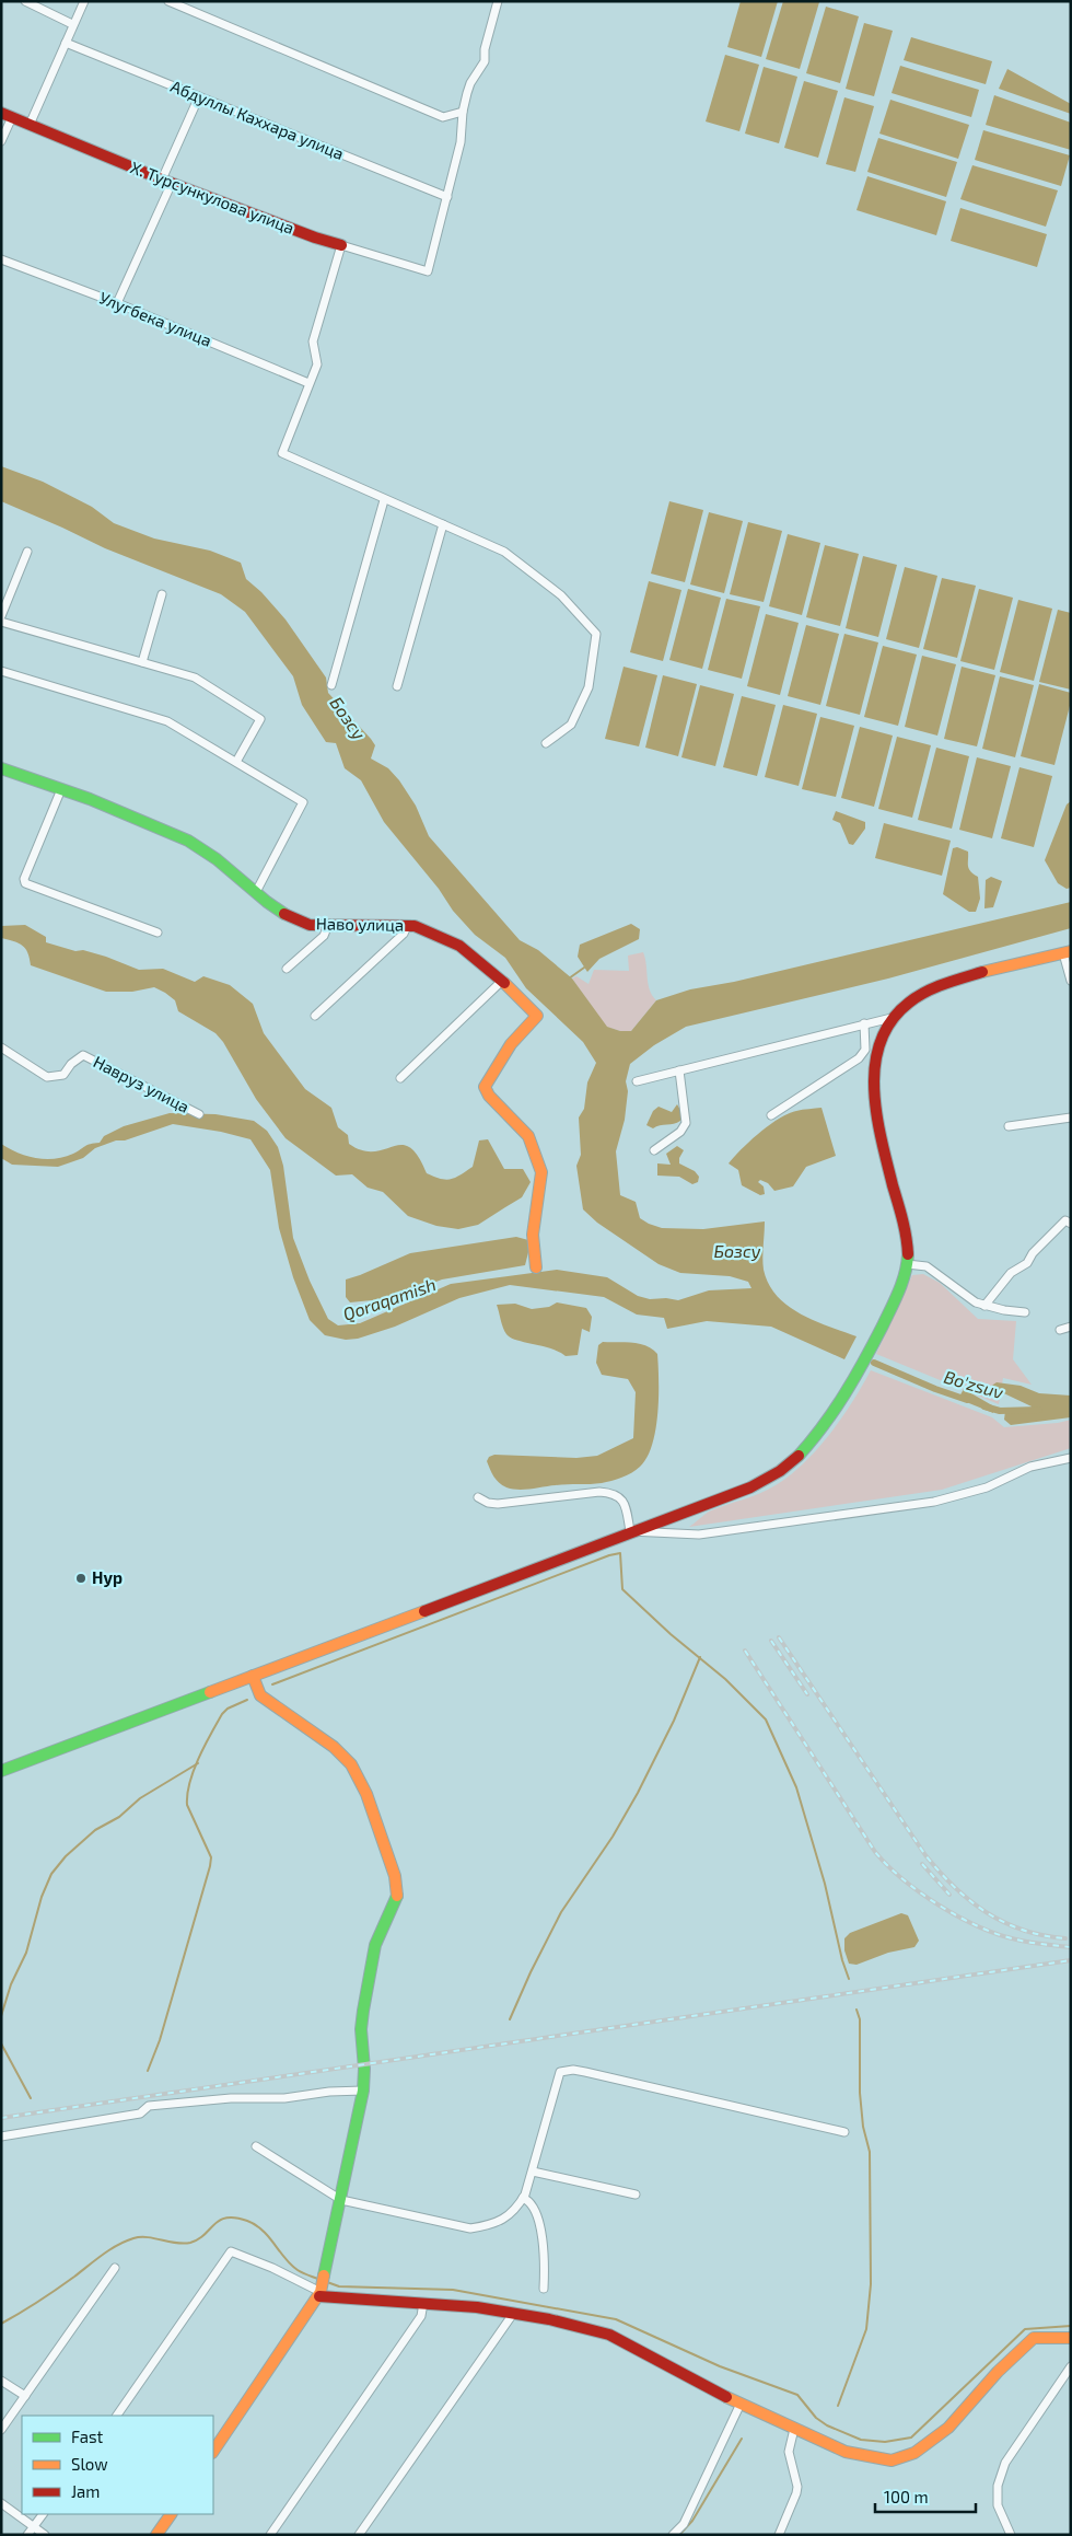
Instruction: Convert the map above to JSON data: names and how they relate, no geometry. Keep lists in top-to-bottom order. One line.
{"streets":{"main road":["Х. Турсункулова улица","Наво улица"],"street":["Абдуллы Каххара улица","Улугбека улица","Навруз улица"]},"crossings":[["Абдуллы Каххара улица","Х. Турсункулова улица"]],"water":["Бозсу","Qoraqamish","Bo'zsuv"],"places":["Нур"],"legend":["Fast","Slow","Jam"],"scale_bar":"100 m"}
